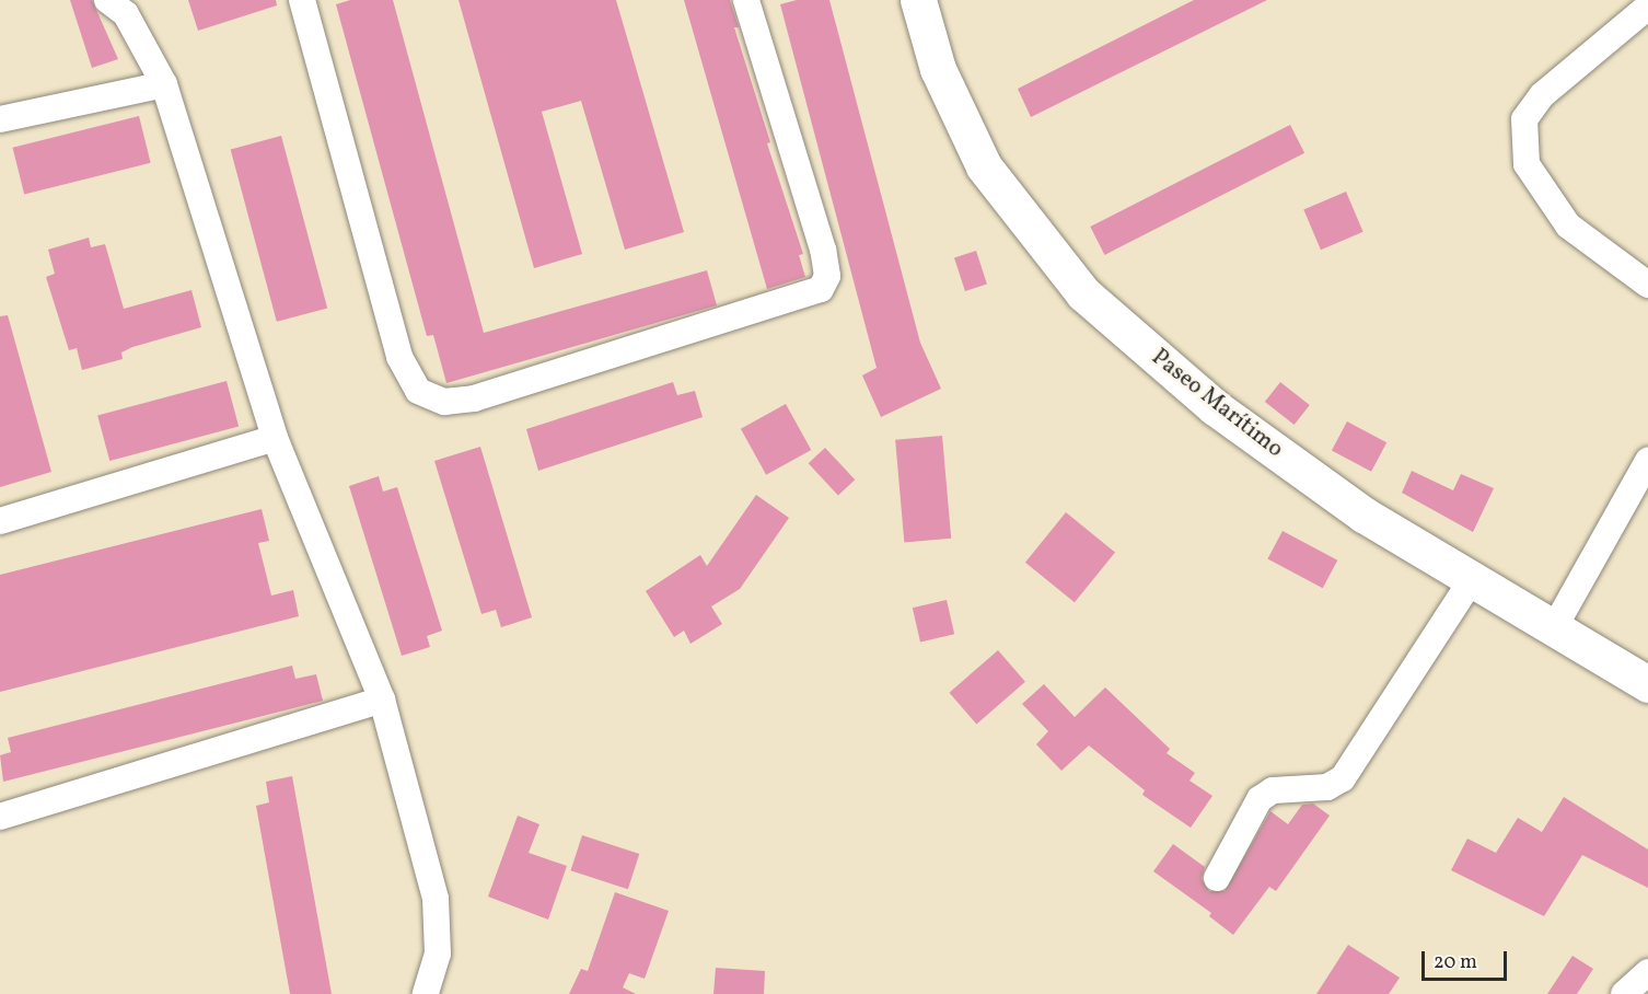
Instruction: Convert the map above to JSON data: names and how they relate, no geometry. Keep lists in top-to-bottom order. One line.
{"streets":{"main road":["Paseo Marítimo"]},"scale_bar":"20 m"}
